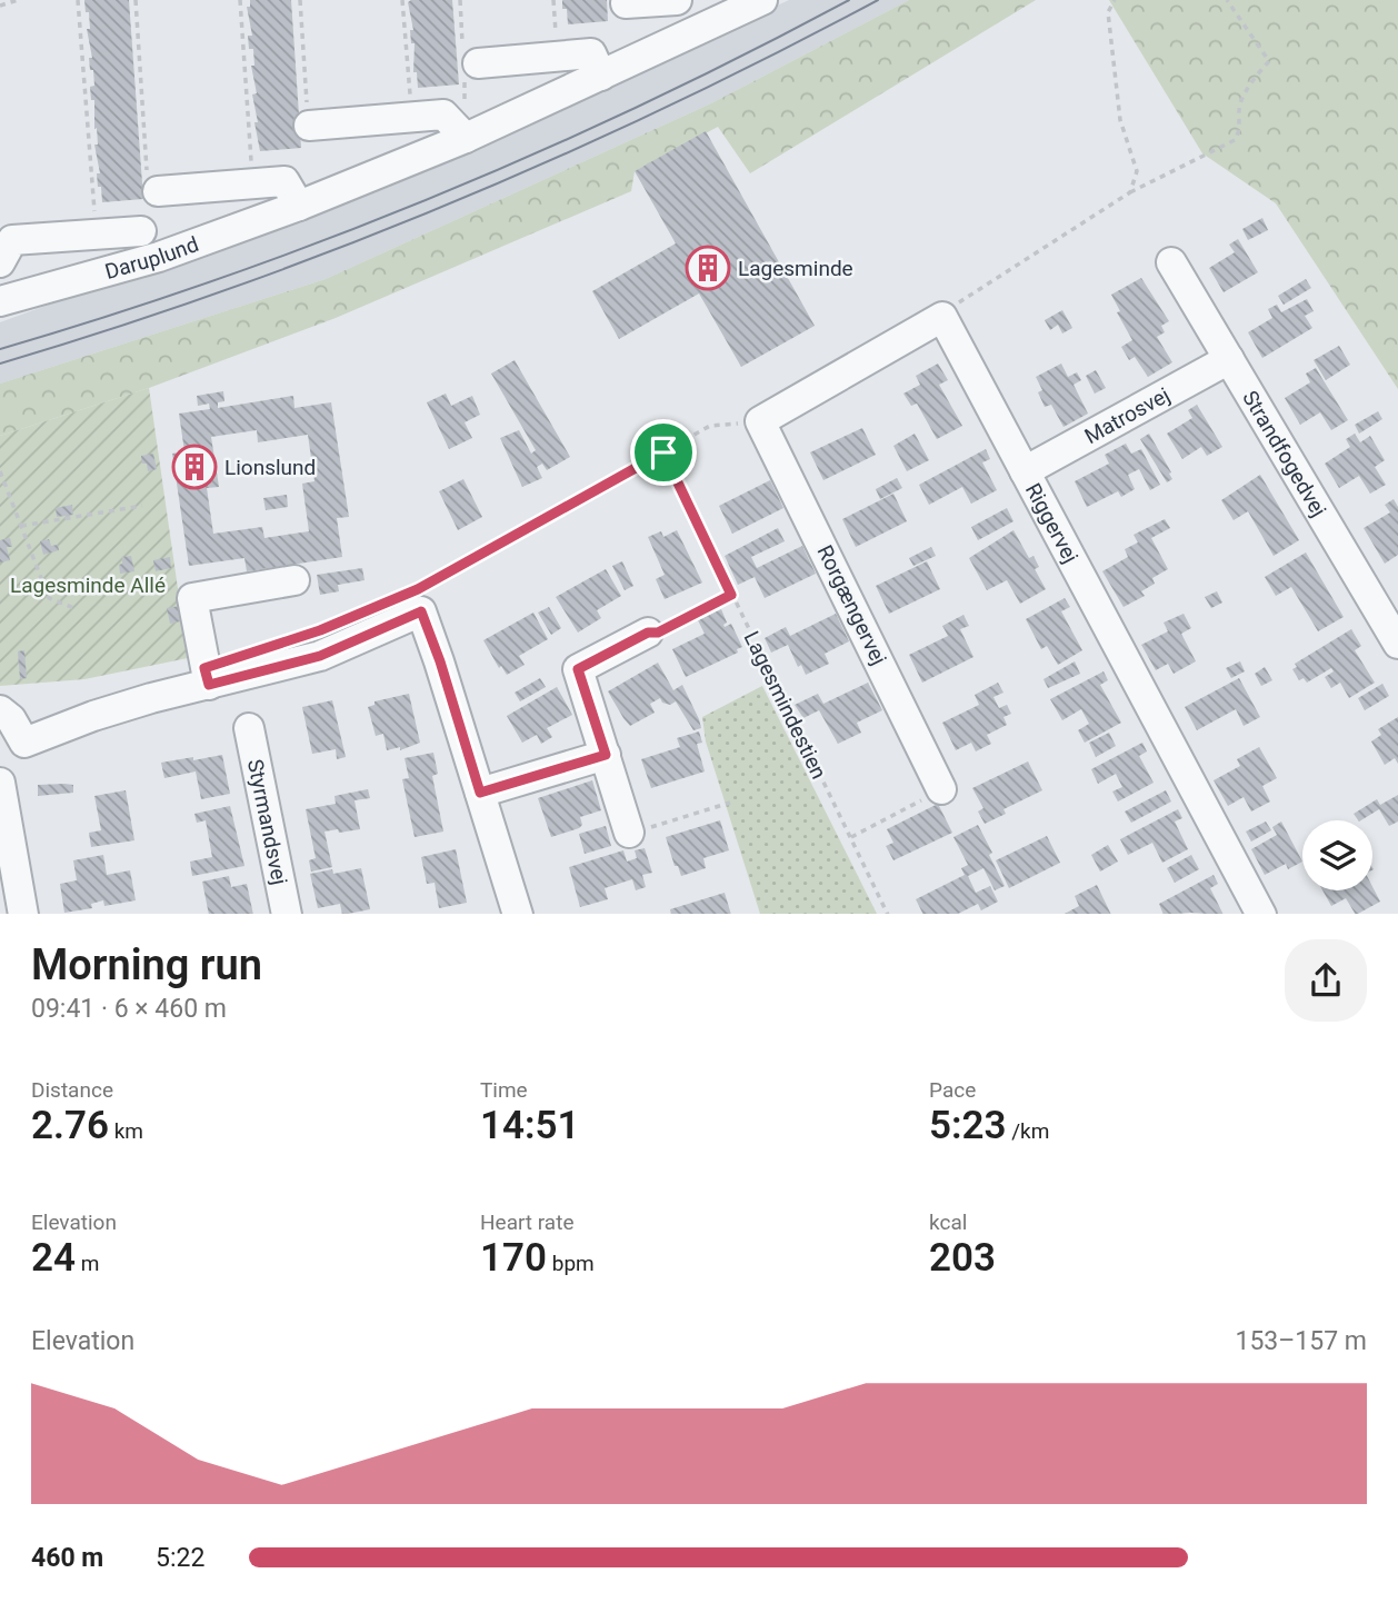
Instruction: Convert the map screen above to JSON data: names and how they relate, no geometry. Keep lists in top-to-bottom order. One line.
{"streets":{"street":["Daruplund","Matrosvej","Strandfogedvej","Riggervej","Rorgængervej","Styrmandsvej"],"path":["Lagesmindestien"]},"crossings":[["Matrosvej","Strandfogedvej"],["Matrosvej","Riggervej"]],"parks":["Lagesminde Allé"],"places":{"building":["Lagesminde","Lionslund"]},"page":{"heading":["Morning run","09:41 · 6 × 460 m"],"stats":[["Distance","2.76 km"],["Time","14:51"],["Pace","5:23 /km"],["Elevation","24 m"],["Heart rate","170 bpm"],["kcal","203"]],"chart":["Elevation","153–157 m"],"list":[{"name":"460 m","note":"5:22"}]}}
